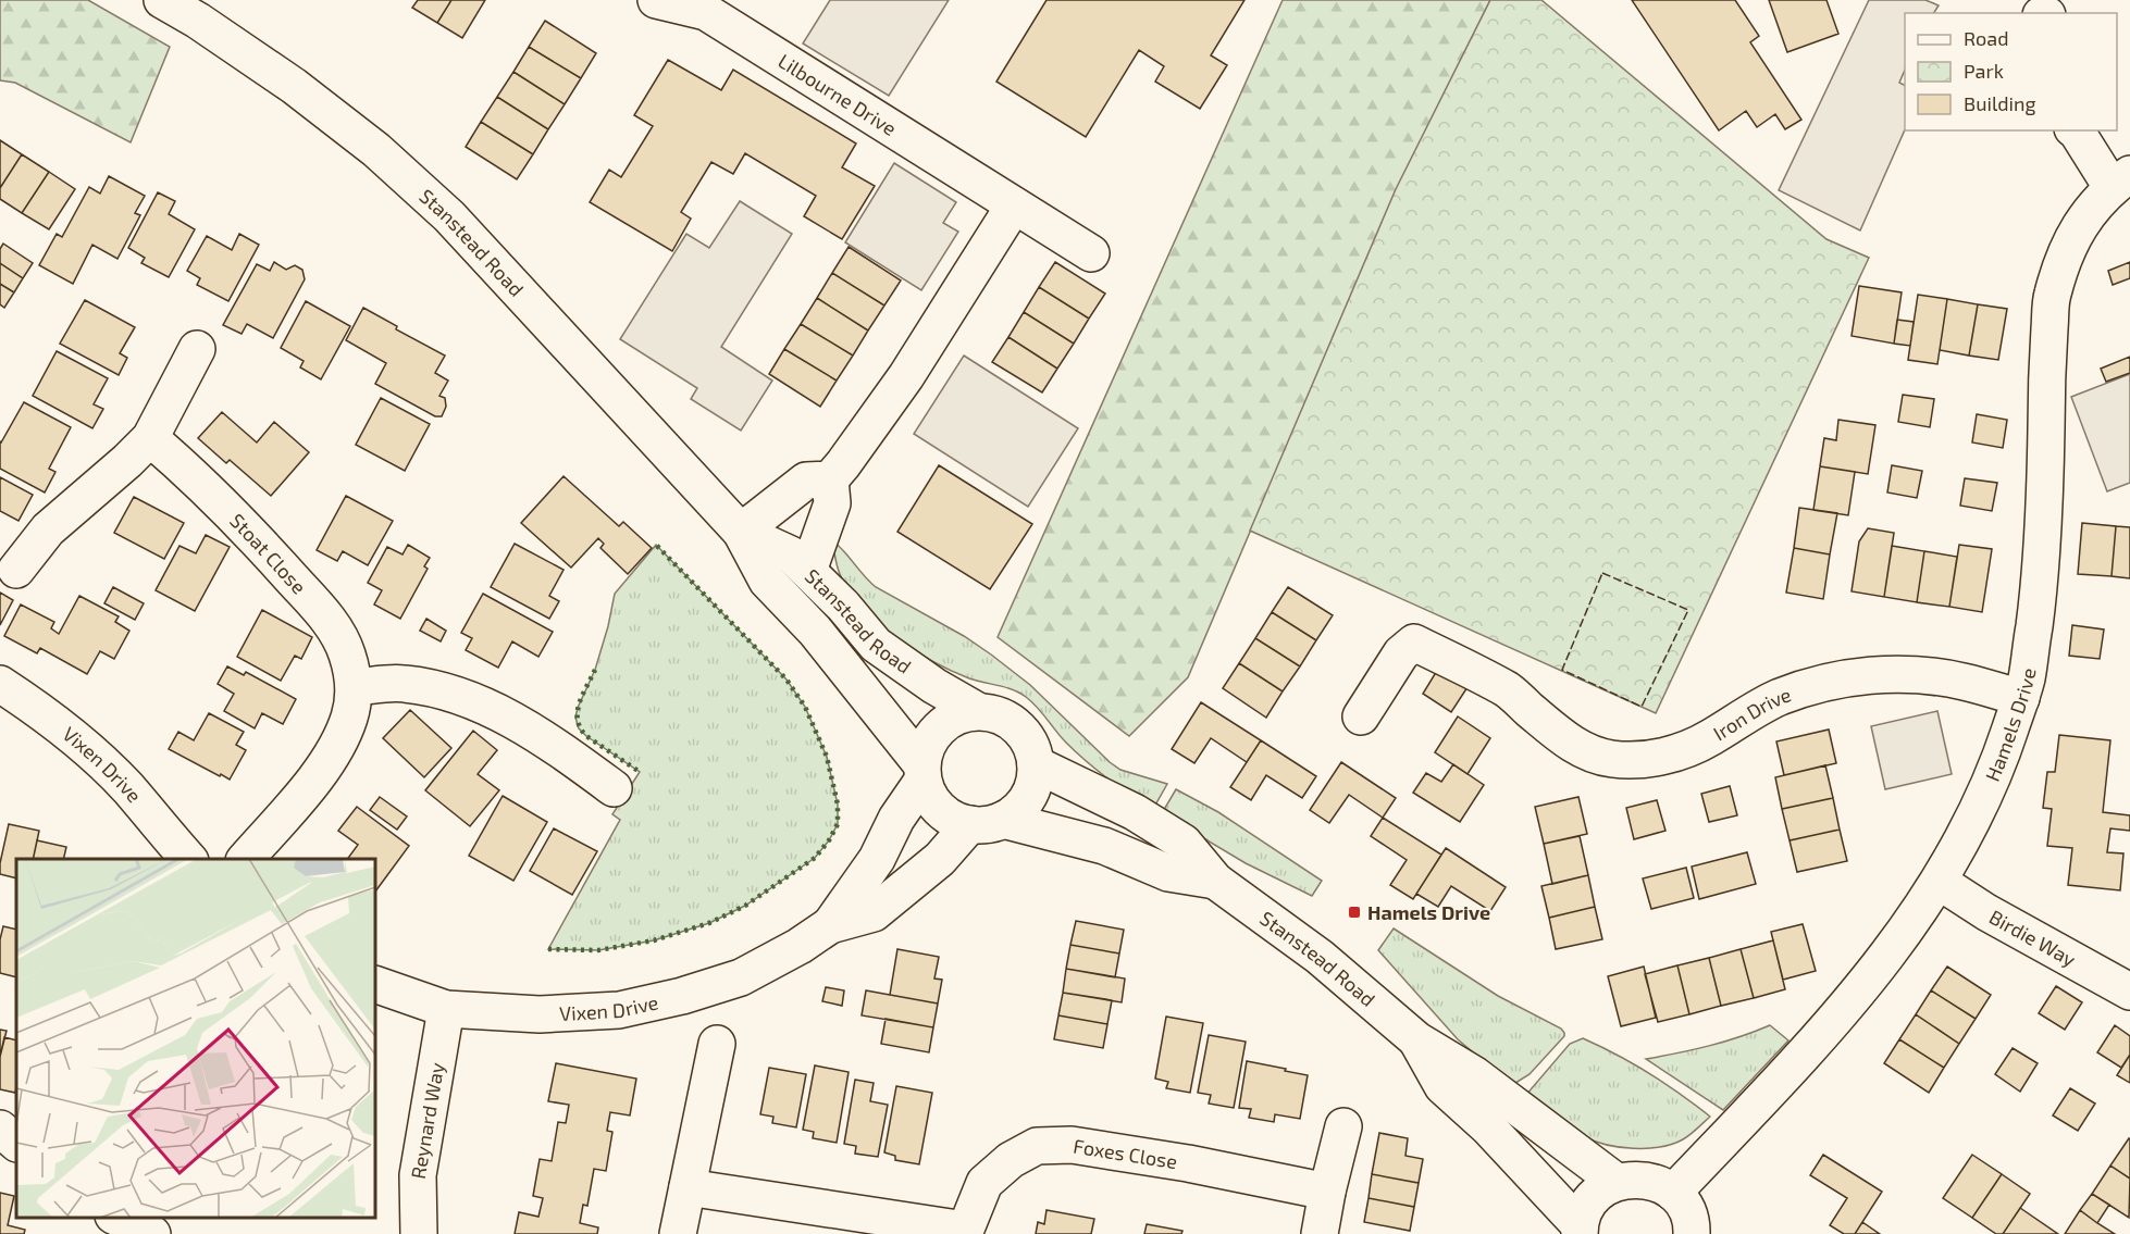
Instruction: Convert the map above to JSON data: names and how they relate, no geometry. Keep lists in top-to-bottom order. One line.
{"streets":{"street":["Lilbourne Drive","Stanstead Road","Stoat Close","Iron Drive","Hamels Drive","Vixen Drive","Birdie Way","Reynard Way","Foxes Close"]},"crossings":[["Stanstead Road","Vixen Drive"],["Iron Drive","Hamels Drive"],["Hamels Drive","Birdie Way"],["Vixen Drive","Reynard Way"]],"places":{"transit":["Hamels Drive"]},"legend":["Road","Park","Building"]}
